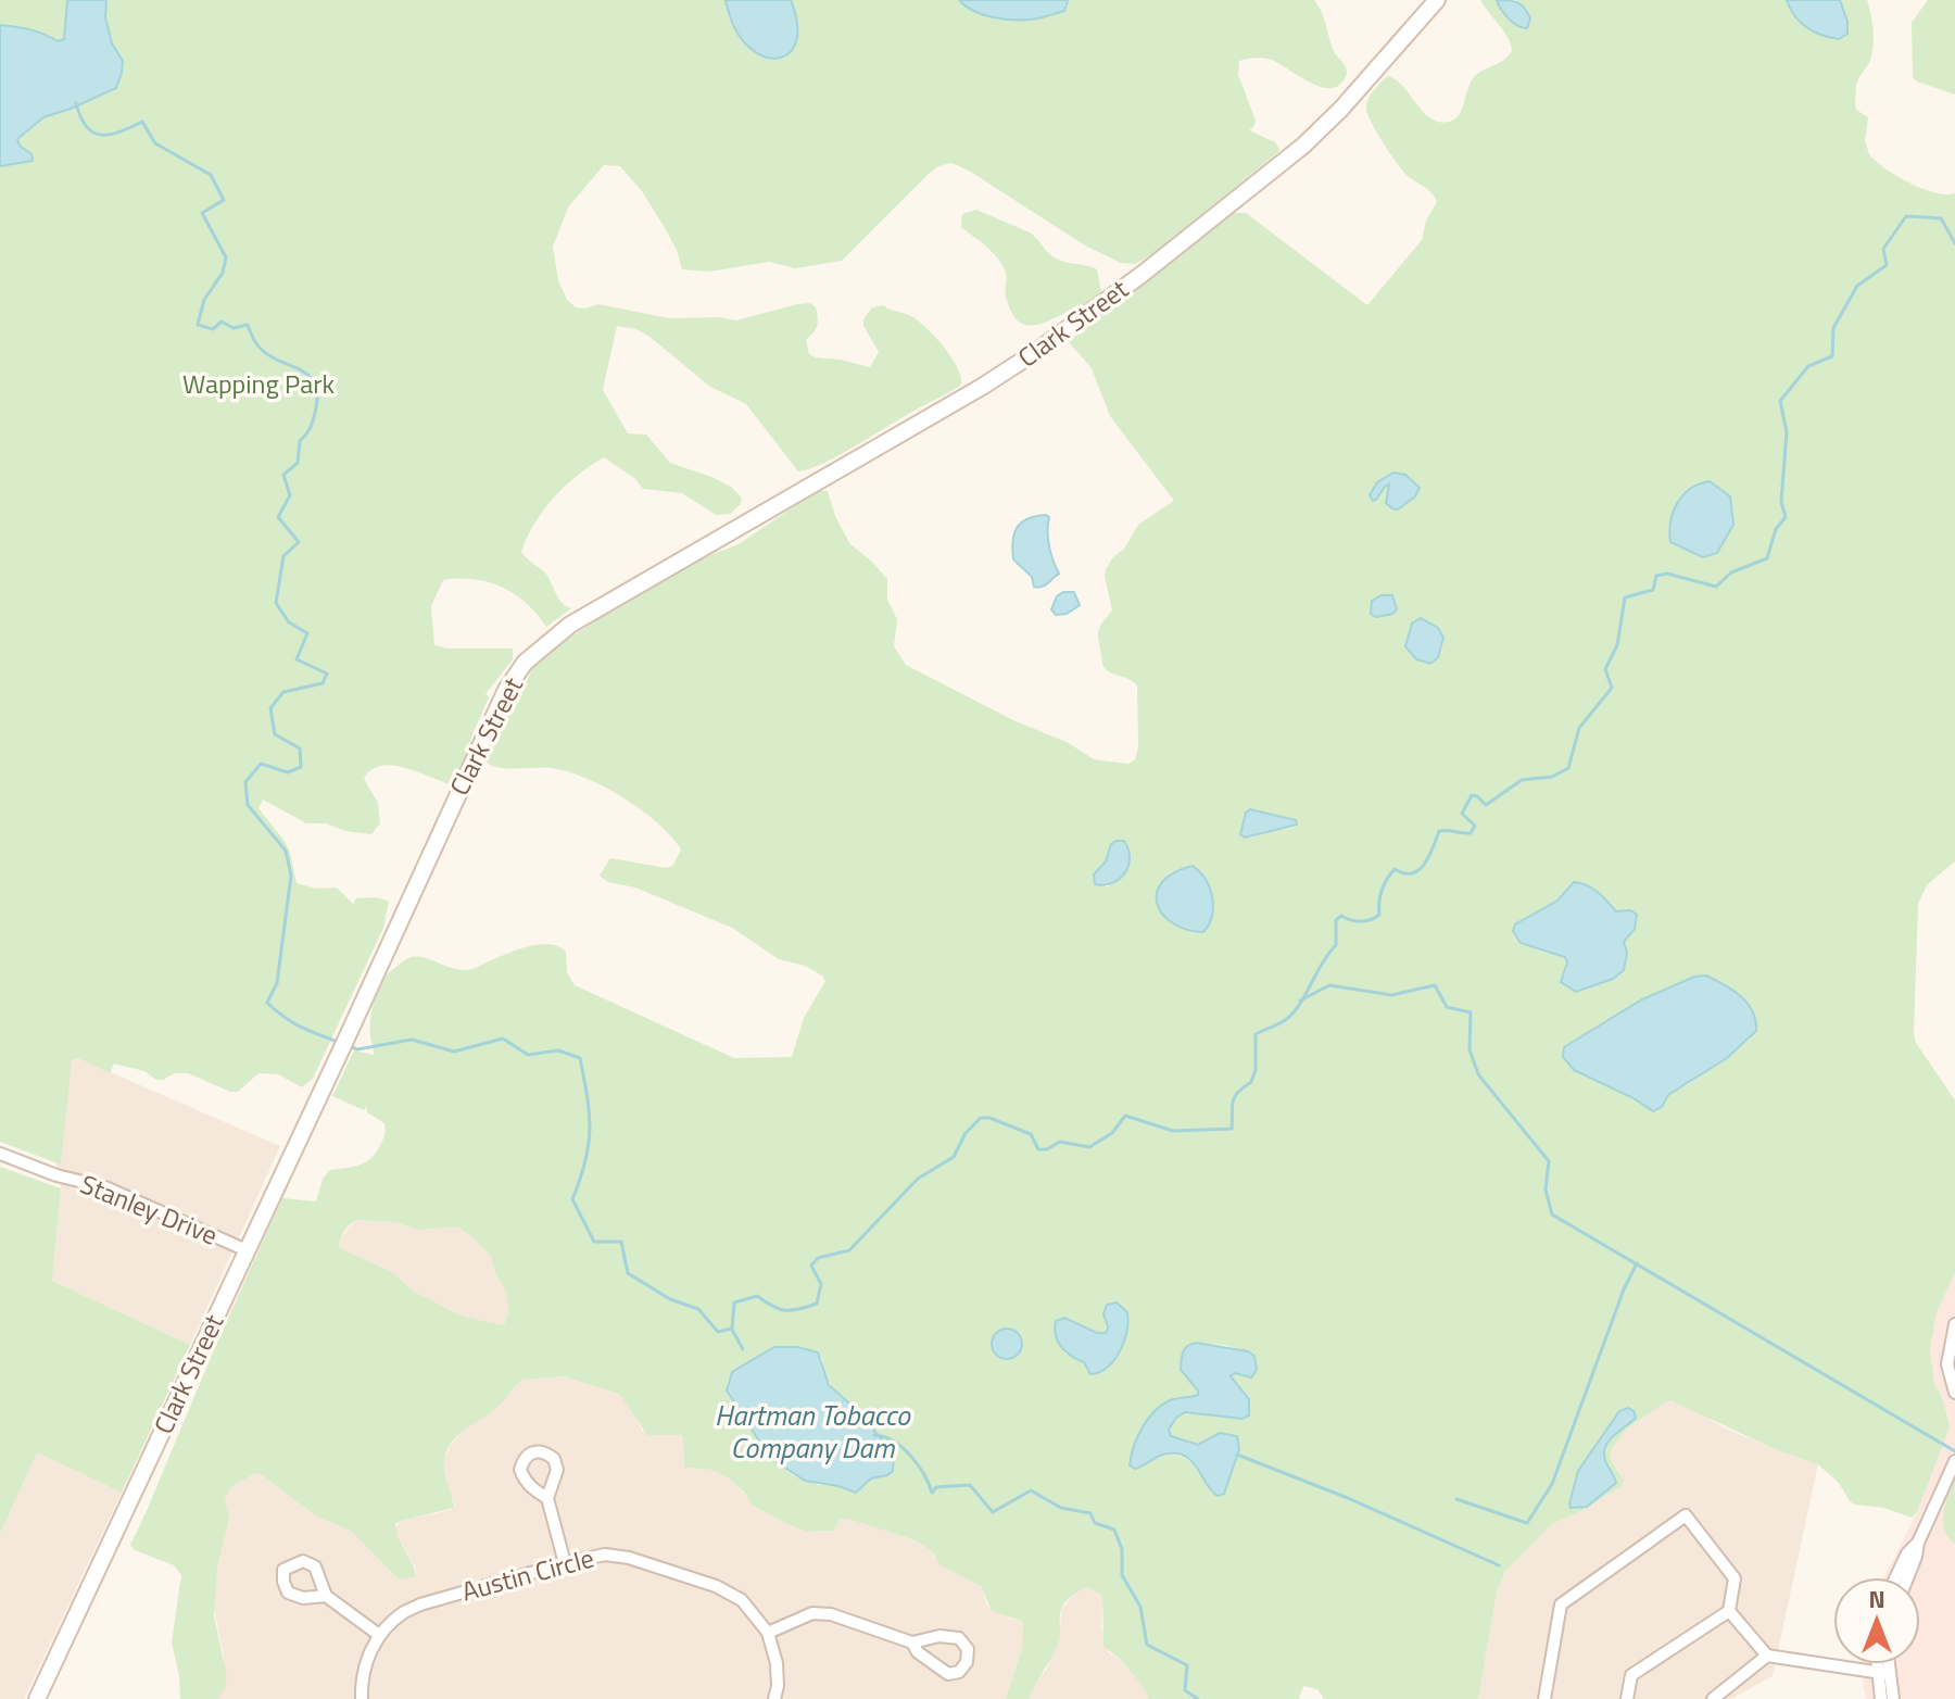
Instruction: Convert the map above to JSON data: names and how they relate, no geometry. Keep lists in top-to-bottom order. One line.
{"streets":{"main road":["Clark Street"],"street":["Stanley Drive","Austin Circle"]},"crossings":[["Clark Street","Stanley Drive"]],"water":["Hartman Tobacco Company Dam"],"parks":["Wapping Park"],"north":"top"}
